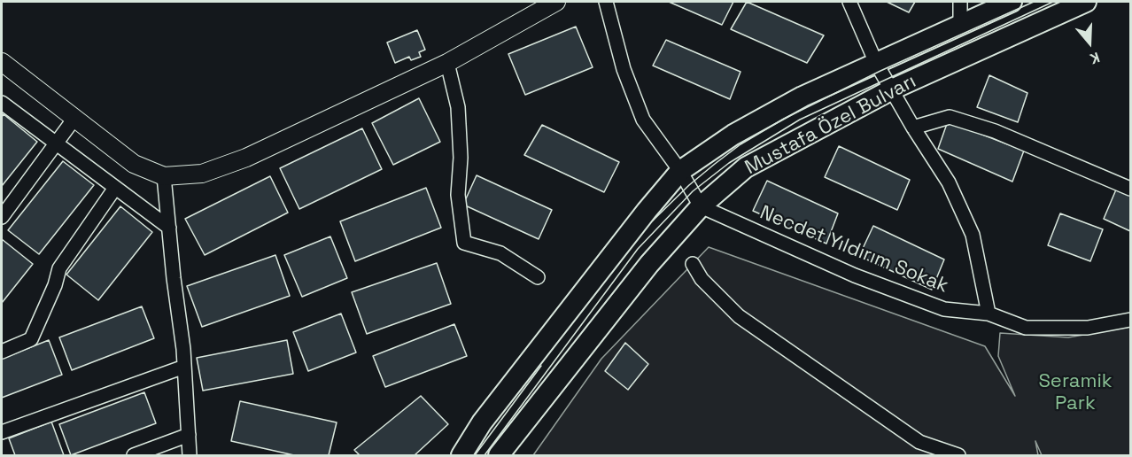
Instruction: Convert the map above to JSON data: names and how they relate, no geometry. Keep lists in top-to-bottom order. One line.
{"streets":{"main road":["Mustafa Özel Bulvarı"],"street":["Necdet Yıldırım Sokak"]},"crossings":[["Mustafa Özel Bulvarı","Necdet Yıldırım Sokak"]],"parks":["Seramik Park"],"north":"bottom"}
